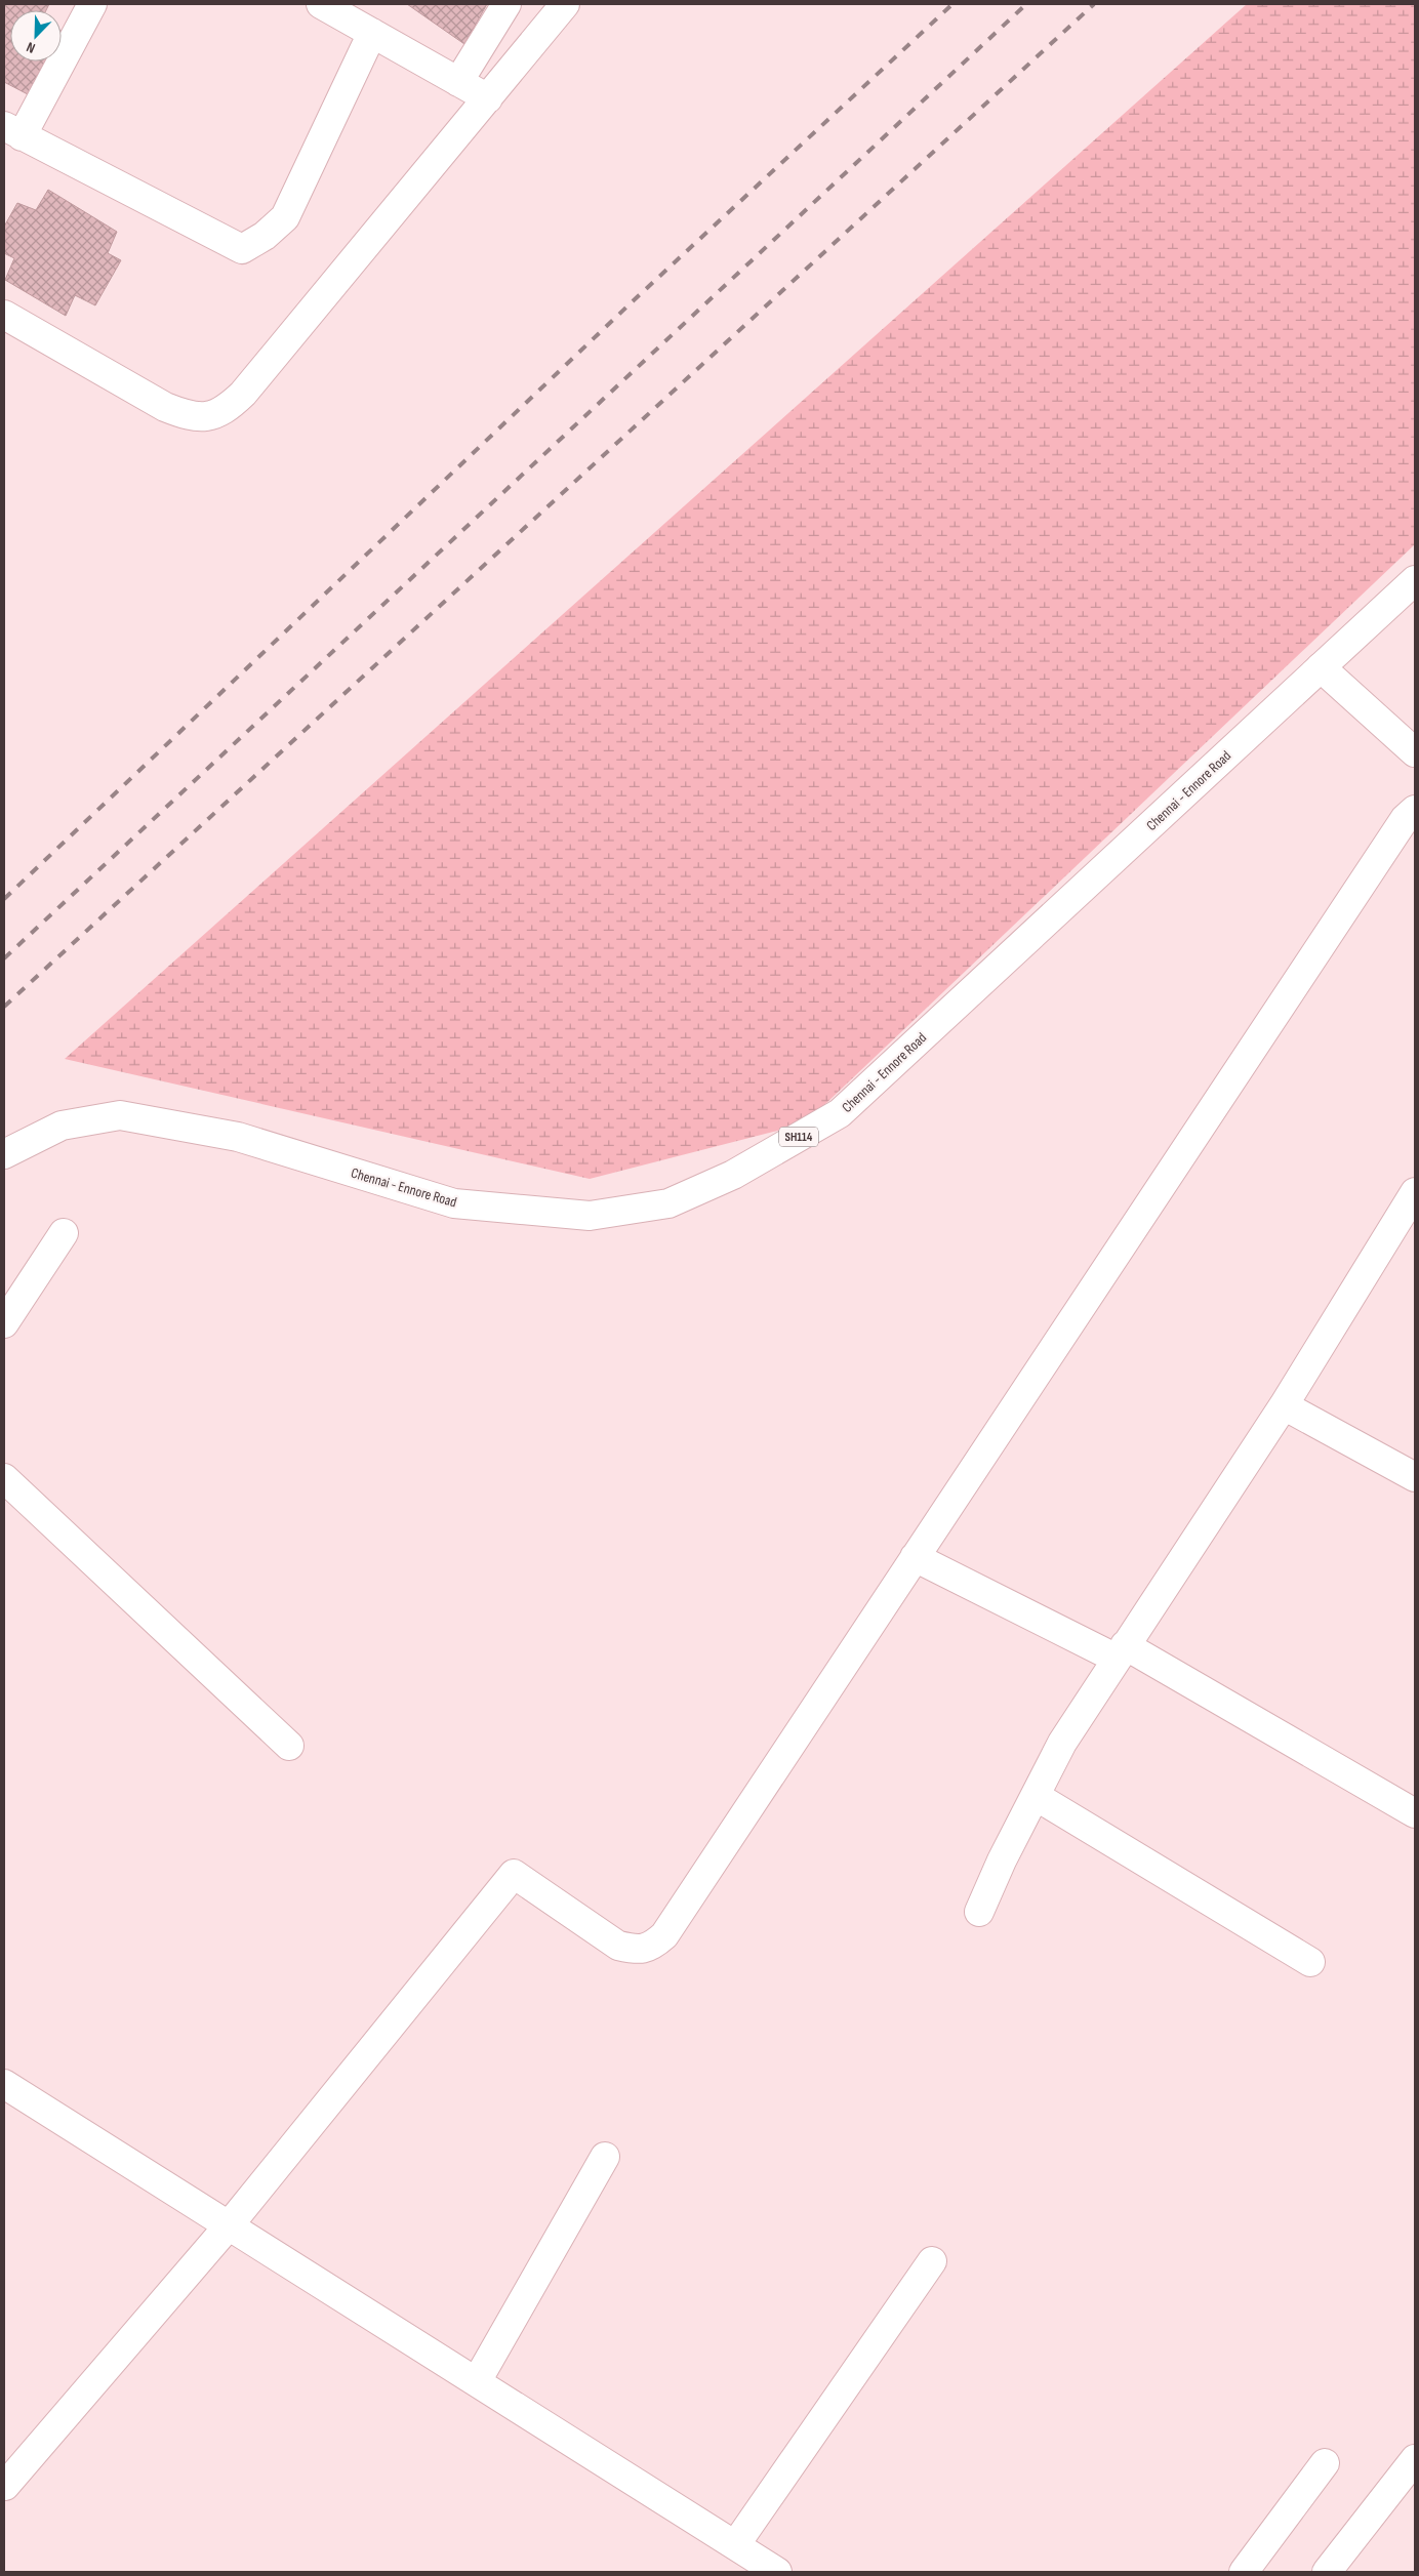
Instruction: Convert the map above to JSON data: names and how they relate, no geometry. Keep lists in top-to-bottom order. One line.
{"streets":{"street":["Chennai - Ennore Road","SH114"]},"north":"bottom left"}
